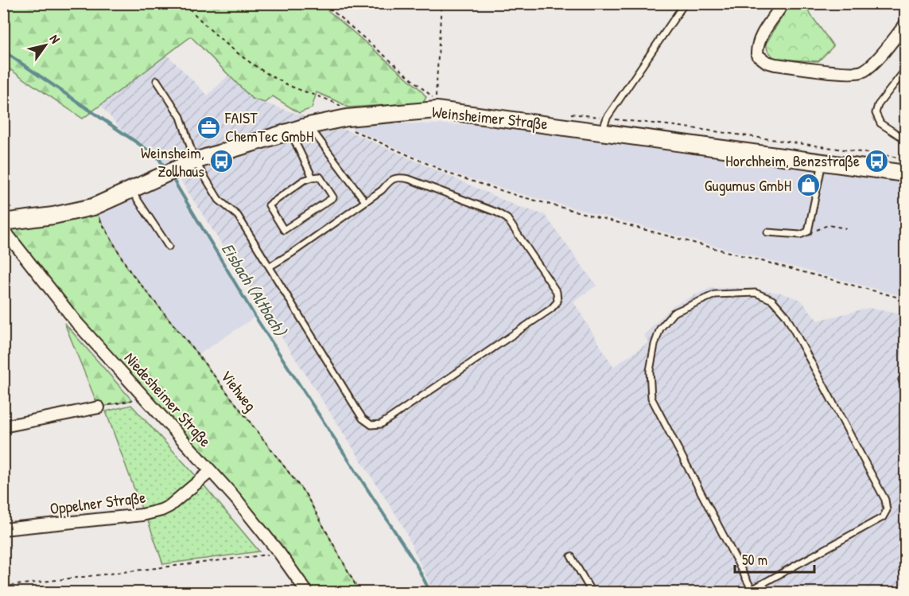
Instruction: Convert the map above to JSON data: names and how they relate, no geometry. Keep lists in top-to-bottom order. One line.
{"streets":{"main road":["Weinsheimer Straße"],"street":["Niedesheimer Straße","Oppelner Straße"],"path":["Viehweg"]},"crossings":[["Weinsheimer Straße","Viehweg"],["Niedesheimer Straße","Oppelner Straße"]],"water":["Eisbach (Altbach)"],"places":{"office":["FAIST ChemTec GmbH"],"bus stop":["Horchheim, Benzstraße","Weinsheim, Zollhaus"],"shop":["Gugumus GmbH"]},"scale_bar":"50 m","north":"top right"}
